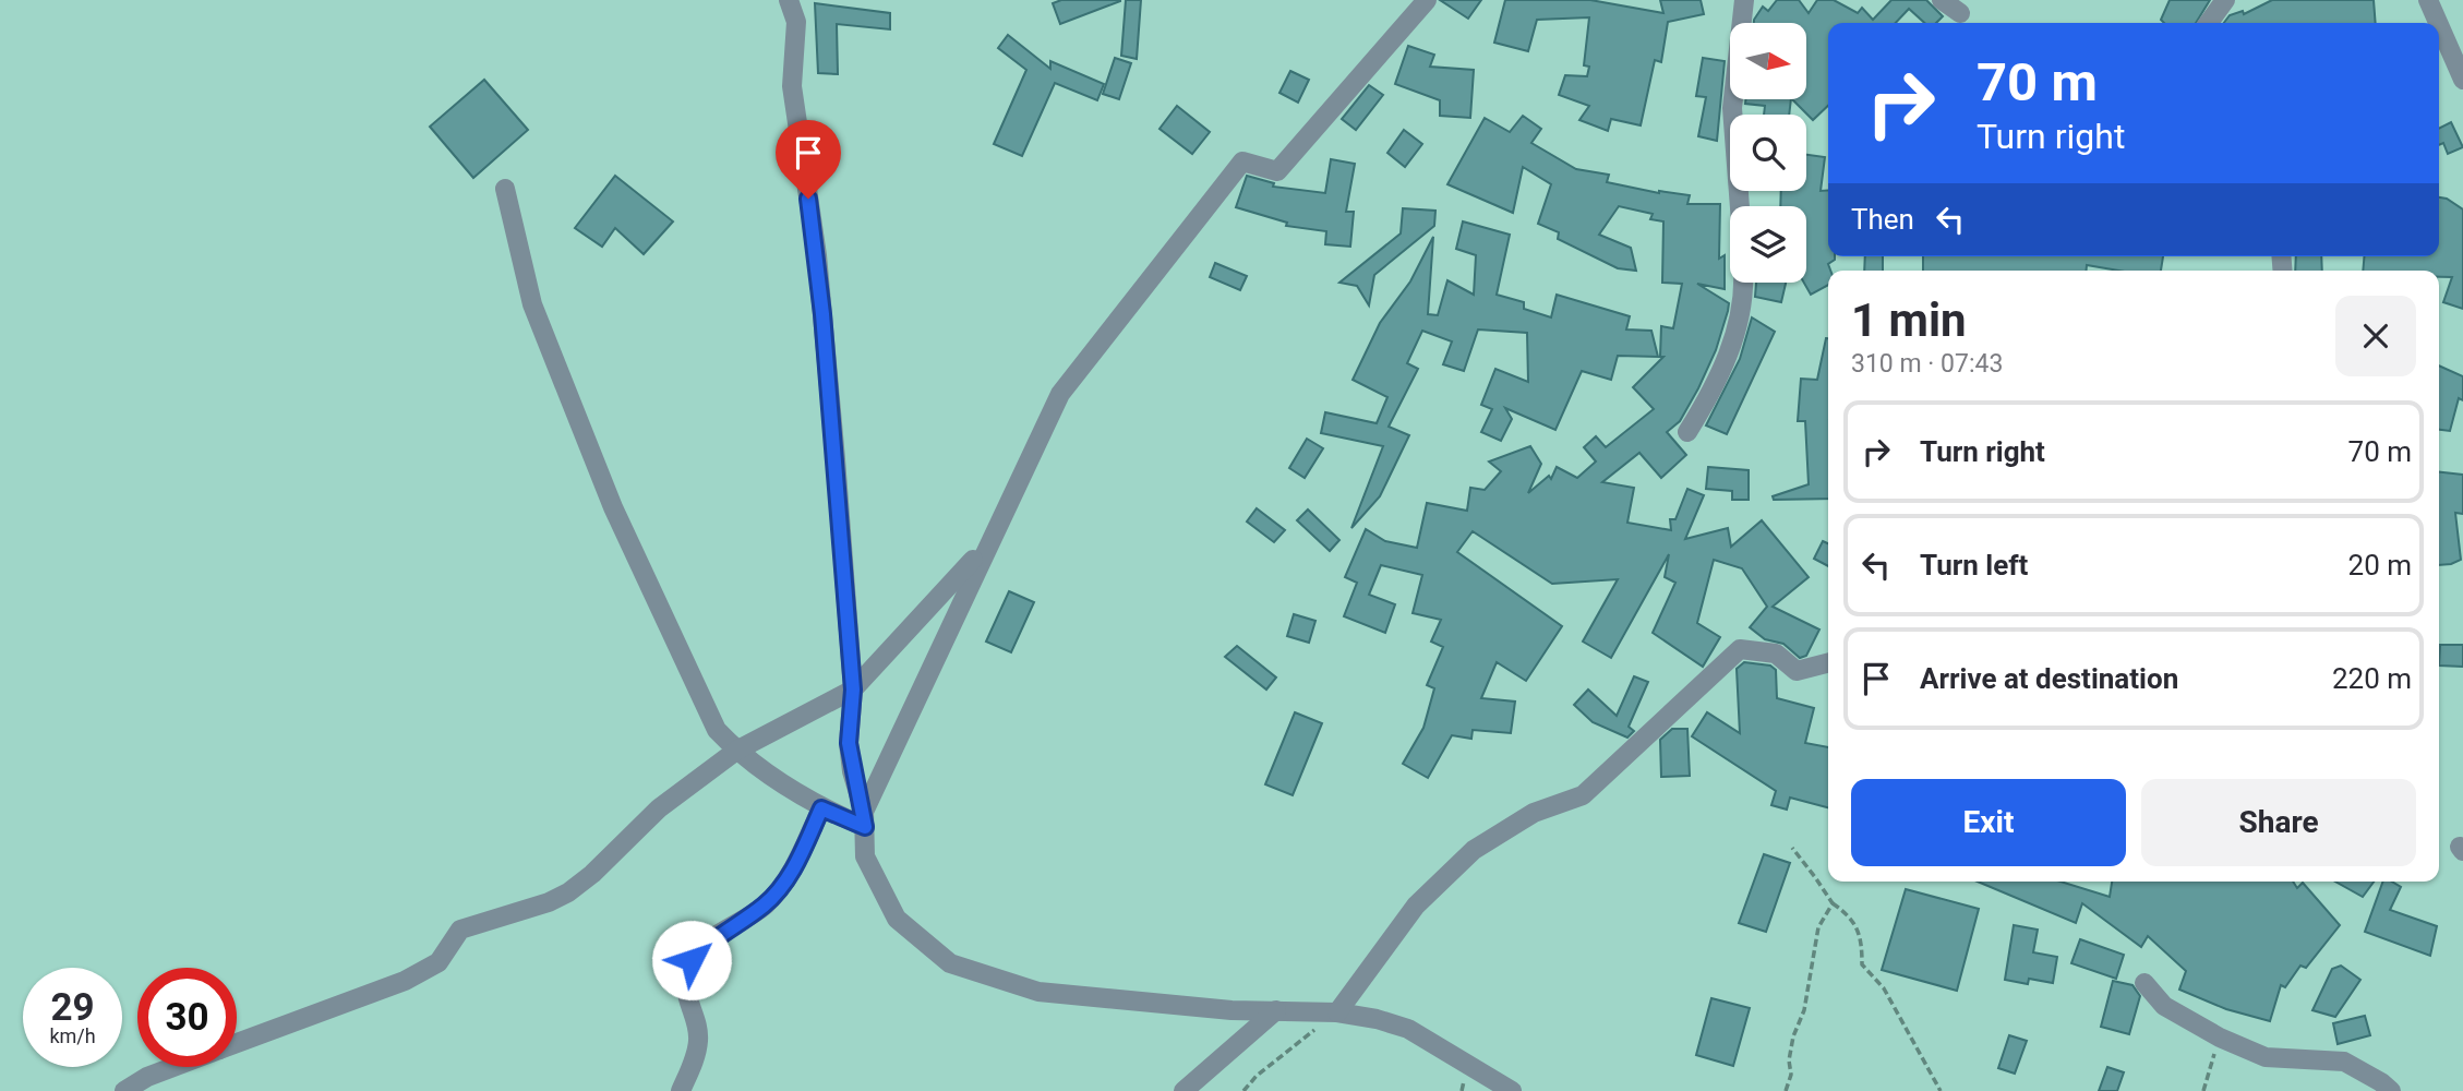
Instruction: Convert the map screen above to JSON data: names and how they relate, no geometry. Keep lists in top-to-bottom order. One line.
{"north":"right","page":{"turn":["70 m","Turn right"],"then":"Then","heading":["1 min","310 m · 07:43"],"list":[{"name":"Turn right","value":"70 m"},{"name":"Turn left","value":"20 m"},{"name":"Arrive at destination","value":"220 m"}],"buttons":["Exit","Share"],"speed":"29 km/h","limit":"30"}}
